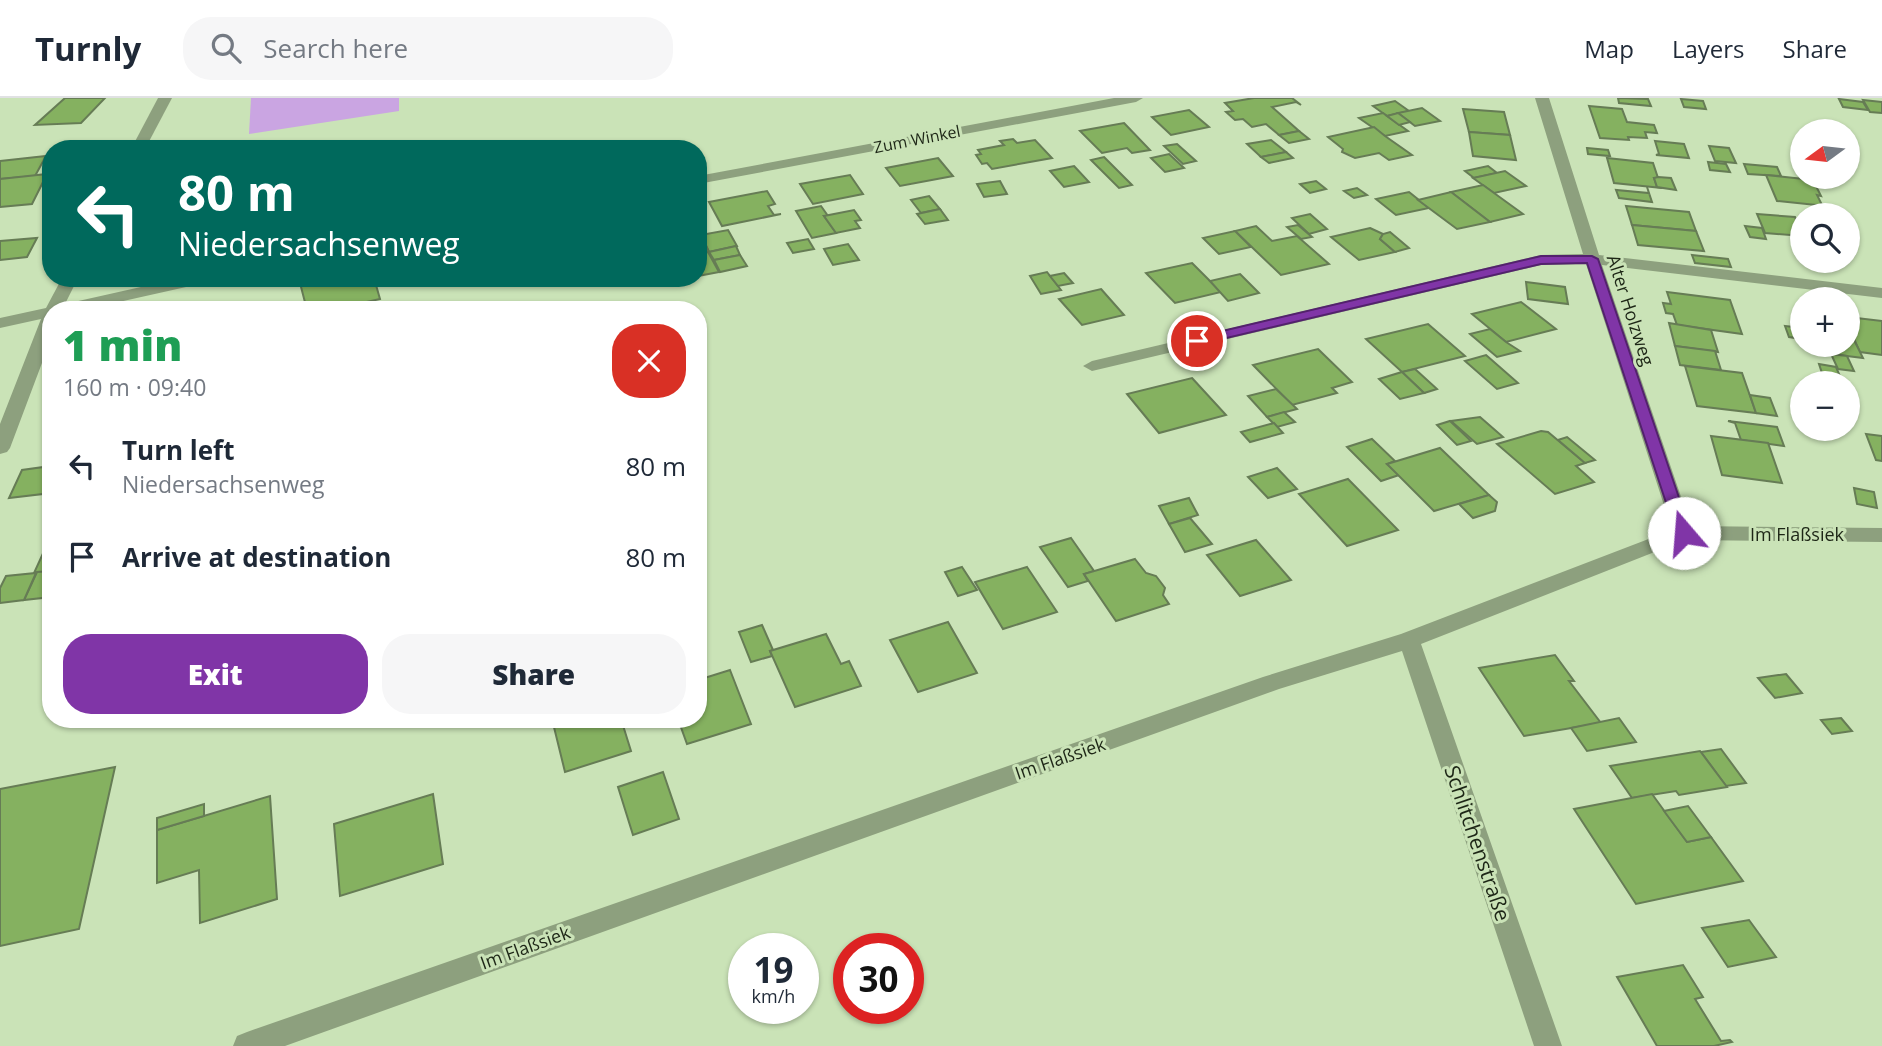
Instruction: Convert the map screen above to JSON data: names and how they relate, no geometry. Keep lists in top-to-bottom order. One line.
{"streets":{"street":["Zum Winkel","Alter Holzweg","Im Flaßsiek","Schlitchenstraße"]},"crossings":[["Alter Holzweg","Im Flaßsiek"],["Im Flaßsiek","Schlitchenstraße"]],"north":"left","page":{"header":"Turnly","search":"Search here","nav":["Map","Layers","Share"],"map_buttons":["+","−"],"turn":["80 m","Niedersachsenweg"],"heading":["1 min","160 m · 09:40"],"list":[{"name":"Turn left","note":"Niedersachsenweg","value":"80 m"},{"name":"Arrive at destination","value":"80 m"}],"buttons":["Exit","Share"],"speed":"19 km/h","limit":"30"}}
